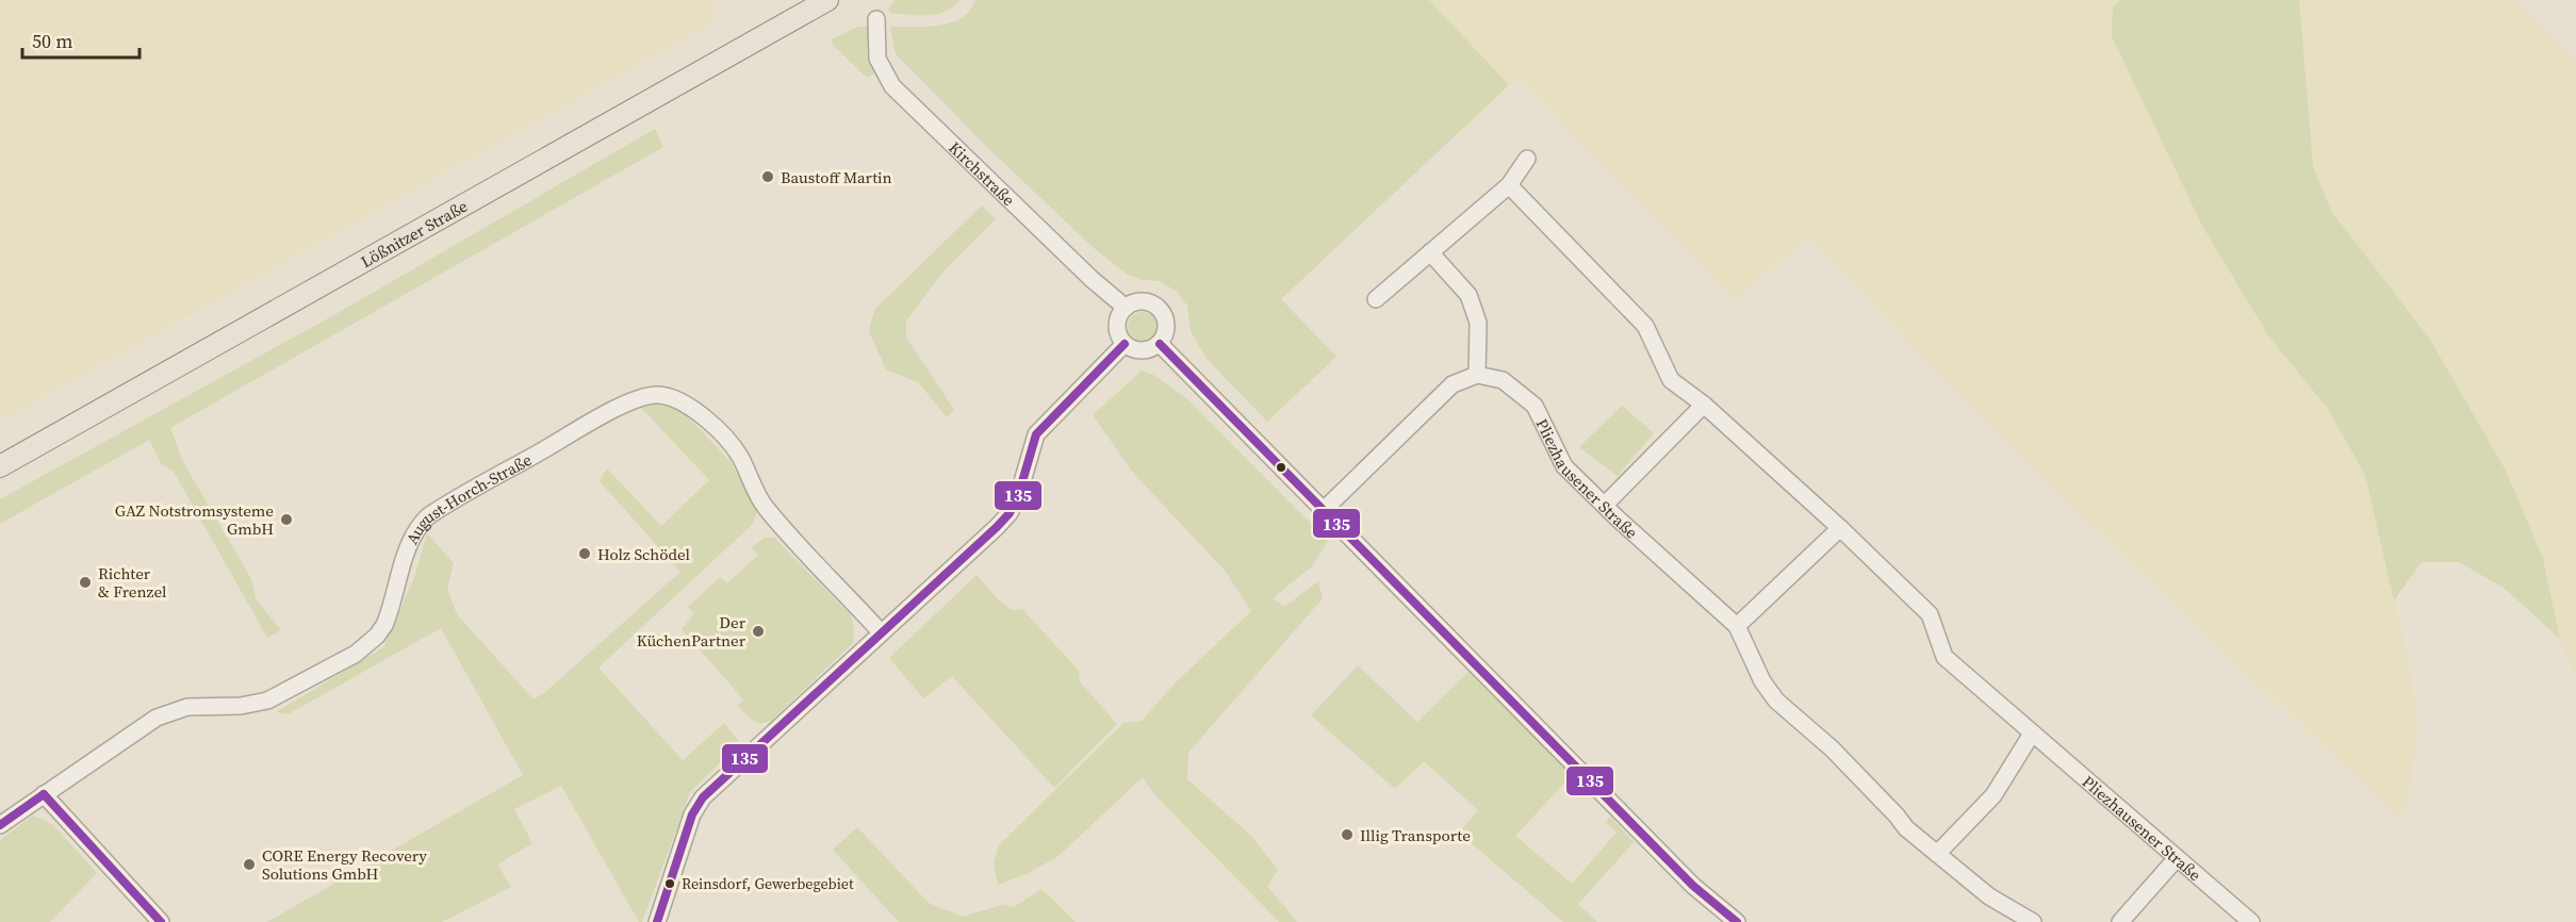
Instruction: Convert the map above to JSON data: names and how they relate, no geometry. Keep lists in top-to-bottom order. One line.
{"streets":{"main road":["Lößnitzer Straße"],"street":["Kirchstraße","Pliezhausener Straße","August-Horch-Straße"]},"places":["Baustoff Martin","GAZ Notstromsysteme GmbH","Holz Schödel","Richter & Frenzel","Der KüchenPartner","Illig Transporte","CORE Energy Recovery Solutions GmbH","Reinsdorf, Gewerbegebiet"],"lines":["transit line 135"],"scale_bar":"50 m"}
